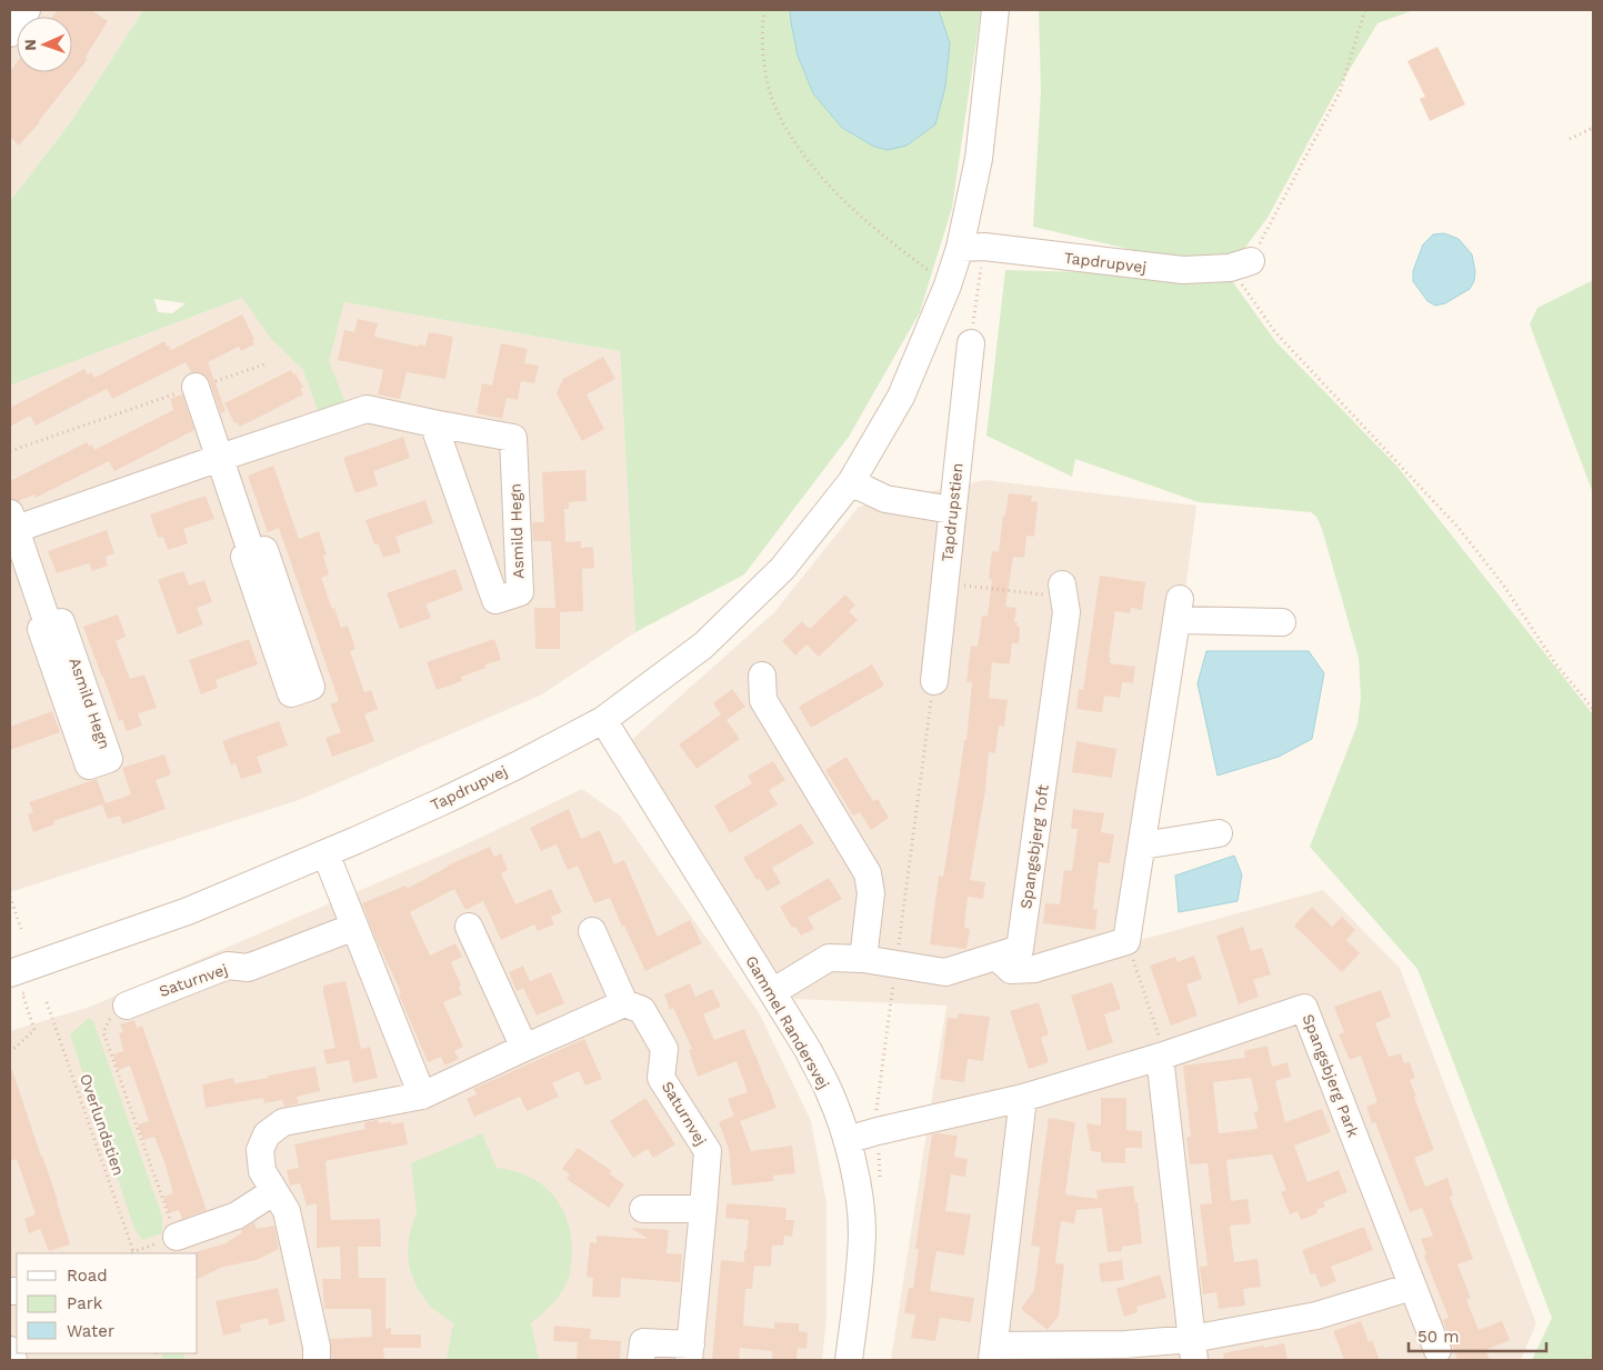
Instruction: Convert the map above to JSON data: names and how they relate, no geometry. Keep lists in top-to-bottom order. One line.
{"streets":{"street":["Tapdrupvej","Tapdrupstien","Asmild Hegn","Spangsbjerg Toft","Saturnvej","Gammel Randersvej","Spangsbjerg Park"],"path":["Overlundstien"]},"crossings":[["Tapdrupvej","Gammel Randersvej"],["Spangsbjerg Toft","Gammel Randersvej"],["Gammel Randersvej","Spangsbjerg Park"]],"legend":["Road","Park","Water"],"scale_bar":"50 m","north":"left"}
